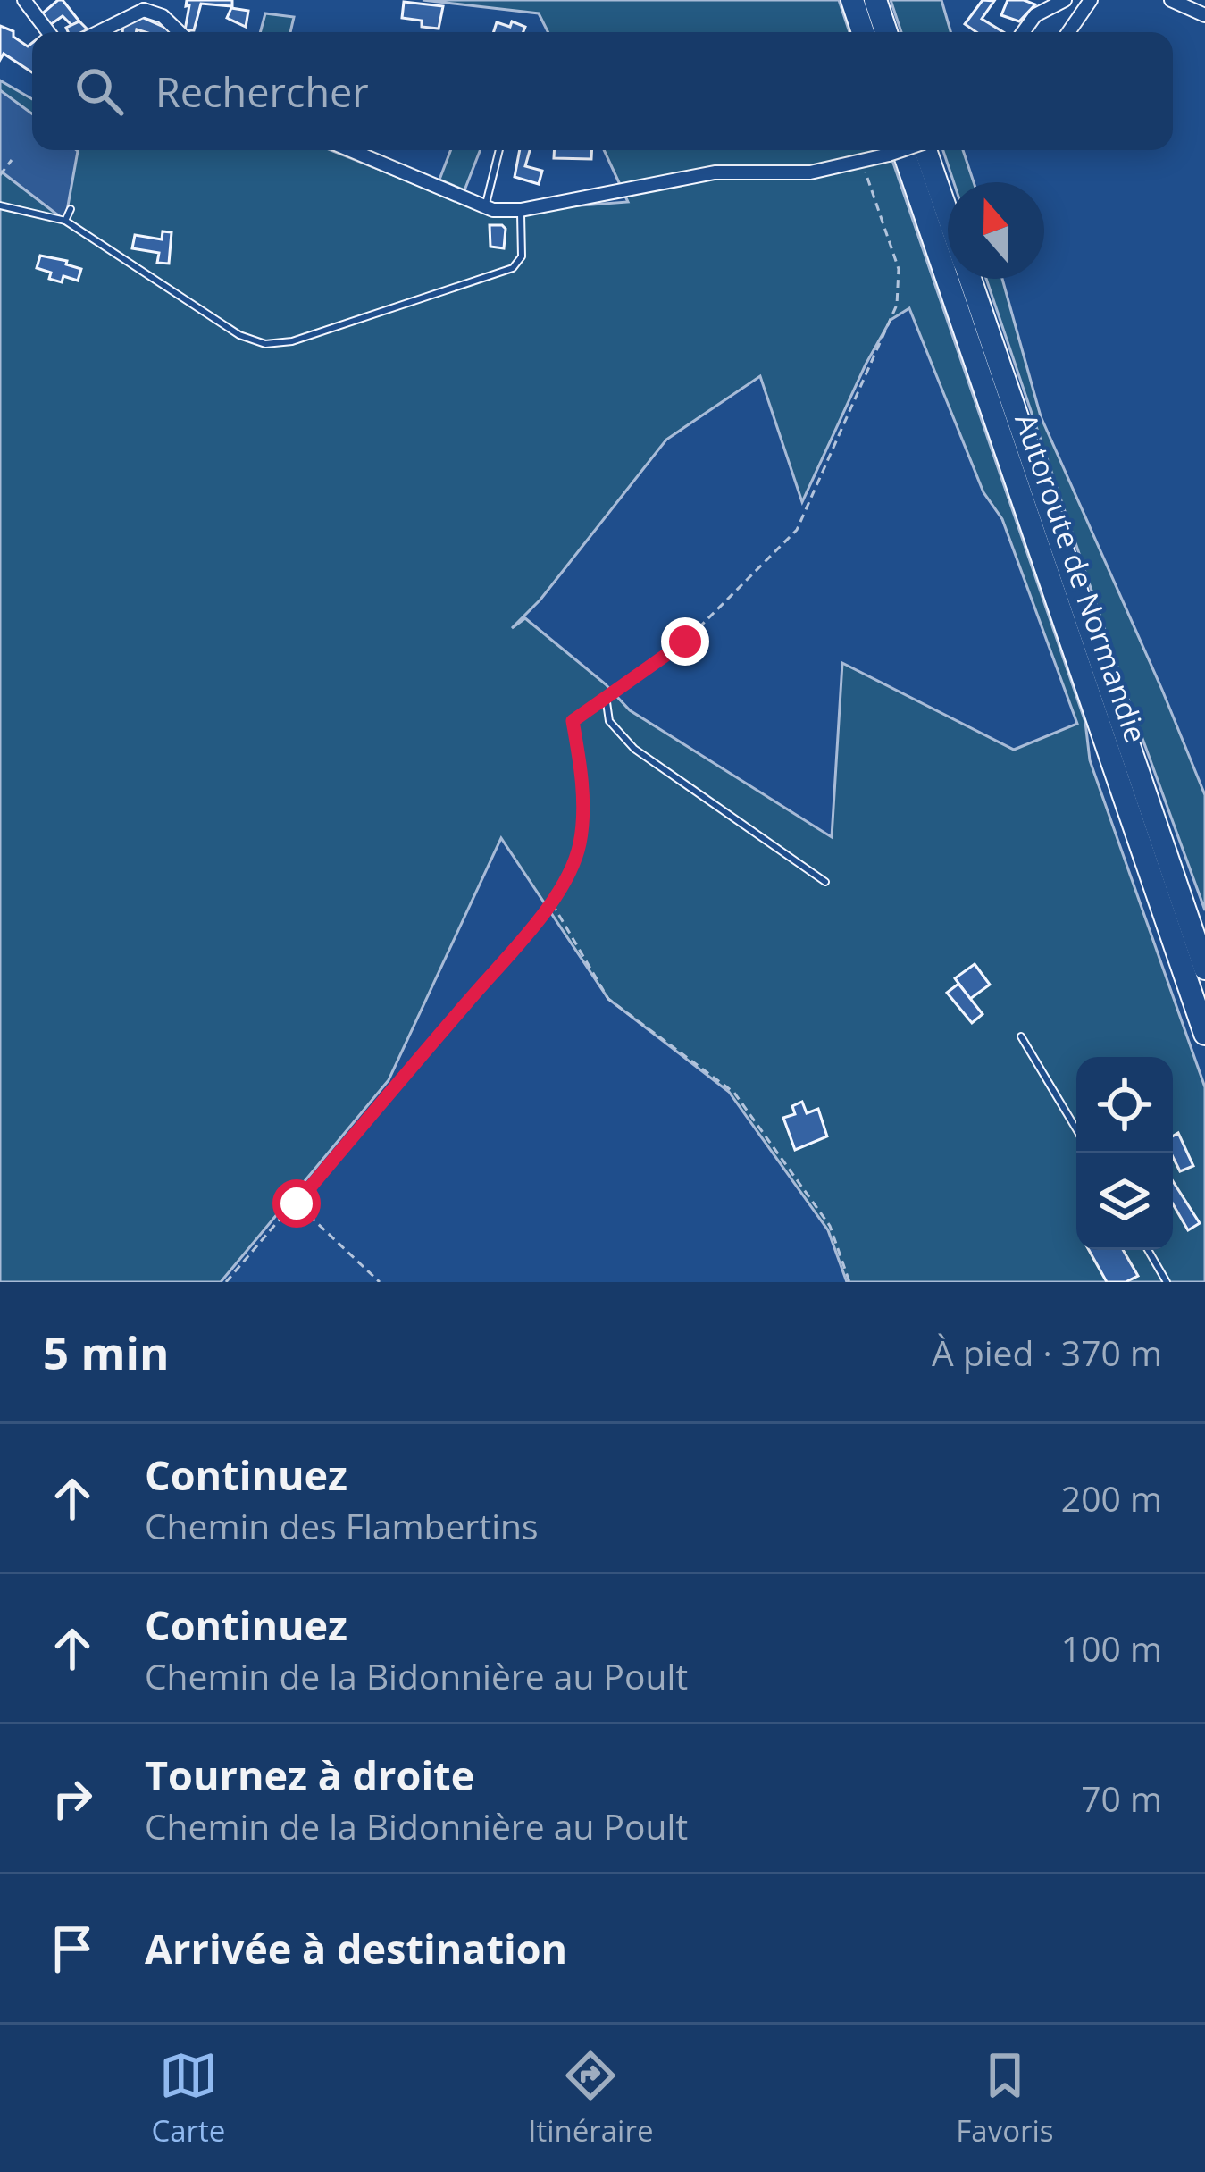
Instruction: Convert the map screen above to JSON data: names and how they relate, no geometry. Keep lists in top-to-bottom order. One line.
{"streets":{"highway":["Autoroute de Normandie"]},"north":"top","page":{"search":"Rechercher","heading":["5 min","À pied · 370 m"],"list":[["Continuez","Chemin des Flambertins","200 m"],["Continuez","Chemin de la Bidonnière au Poult","100 m"],["Tournez à droite","Chemin de la Bidonnière au Poult","70 m"],"Arrivée à destination"],"nav":["Carte","Itinéraire","Favoris"]}}
